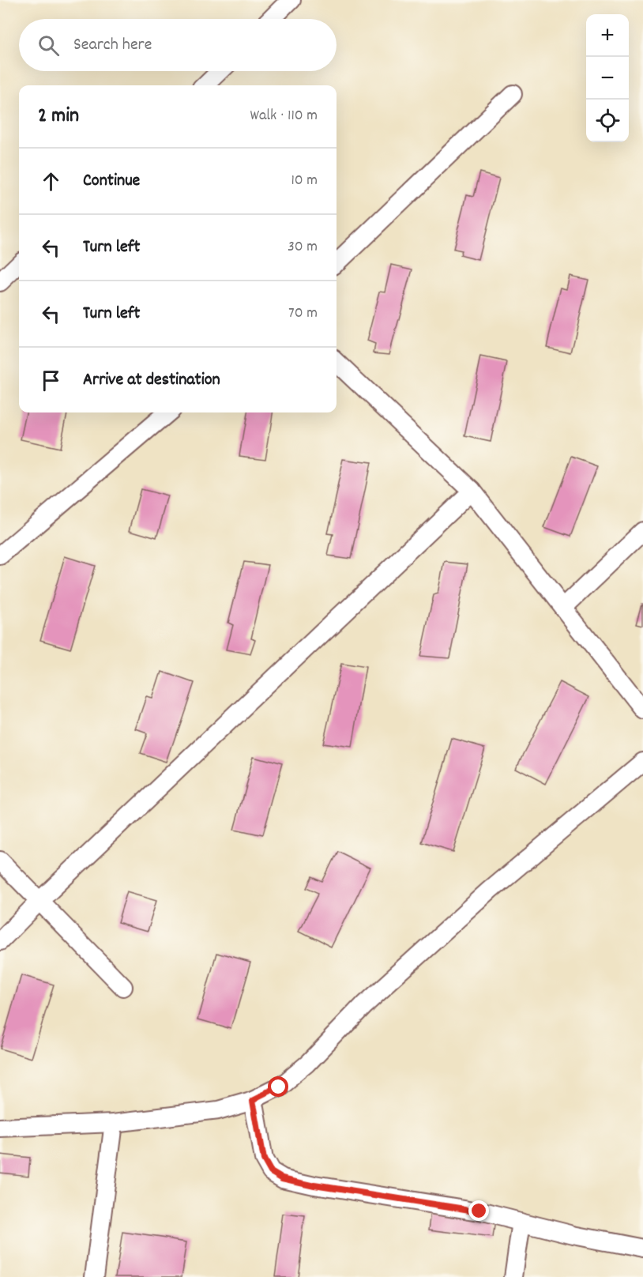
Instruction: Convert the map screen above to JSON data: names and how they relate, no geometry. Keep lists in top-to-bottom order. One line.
{"page":{"map_buttons":["+","−"],"search":"Search here","heading":["2 min","Walk · 110 m"],"list":[["Continue","10 m"],["Turn left","30 m"],["Turn left","70 m"],"Arrive at destination"]}}
